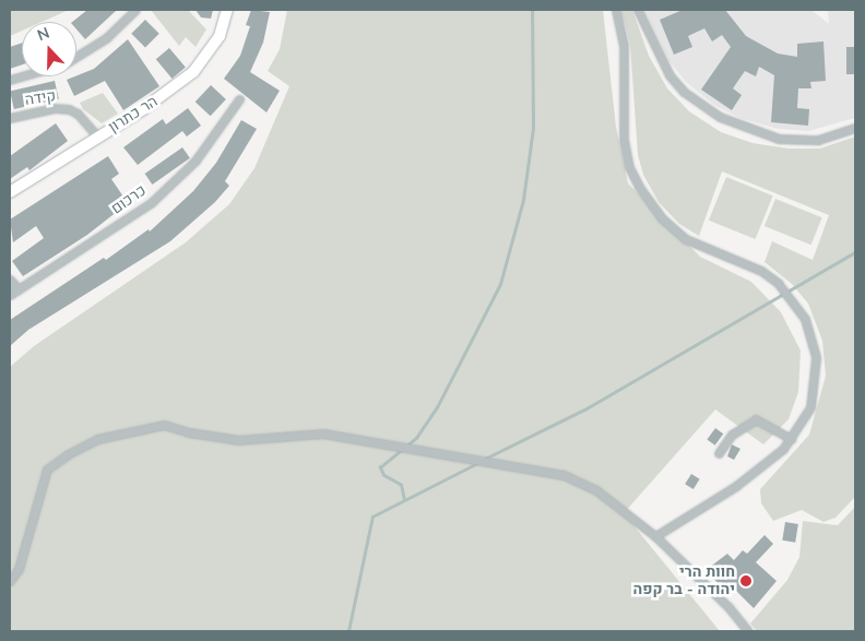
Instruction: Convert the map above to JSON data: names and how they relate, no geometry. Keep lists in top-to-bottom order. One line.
{"streets":{"street":["קידה","הר כתרון","כרכום"]},"crossings":[["קידה","הר כתרון"]],"places":["חוות הרי יהודה - בר קפה"],"north":"top"}
